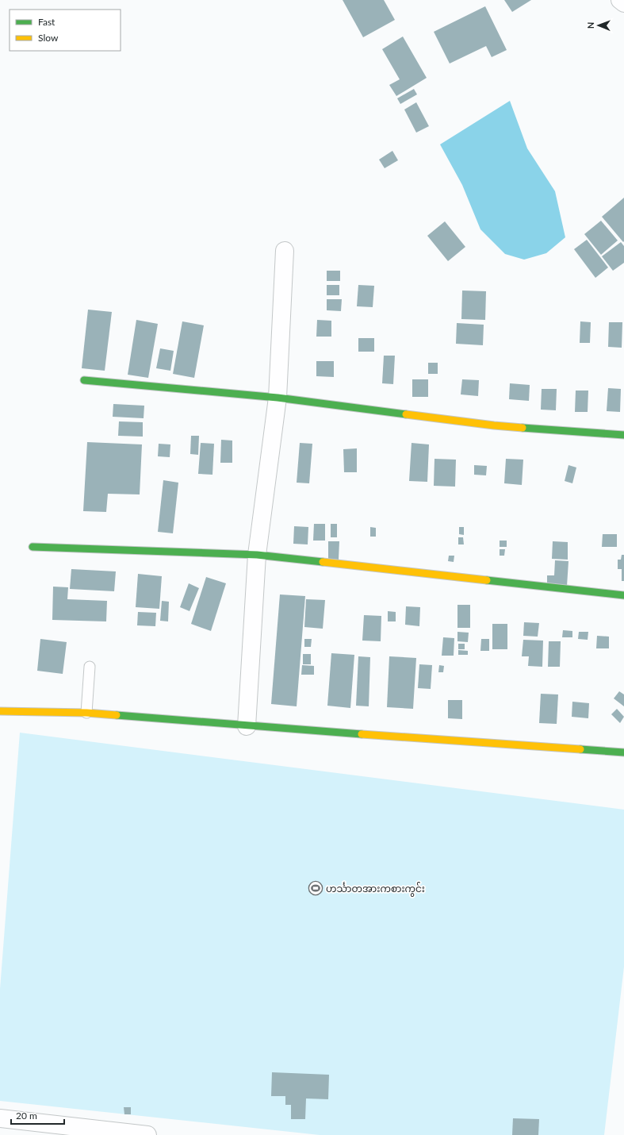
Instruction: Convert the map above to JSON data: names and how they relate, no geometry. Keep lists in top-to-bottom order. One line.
{"places":{"sports":["ဟင်္သာတအားကစားကွင်း"]},"legend":["Fast","Slow"],"scale_bar":"20 m","north":"left"}
